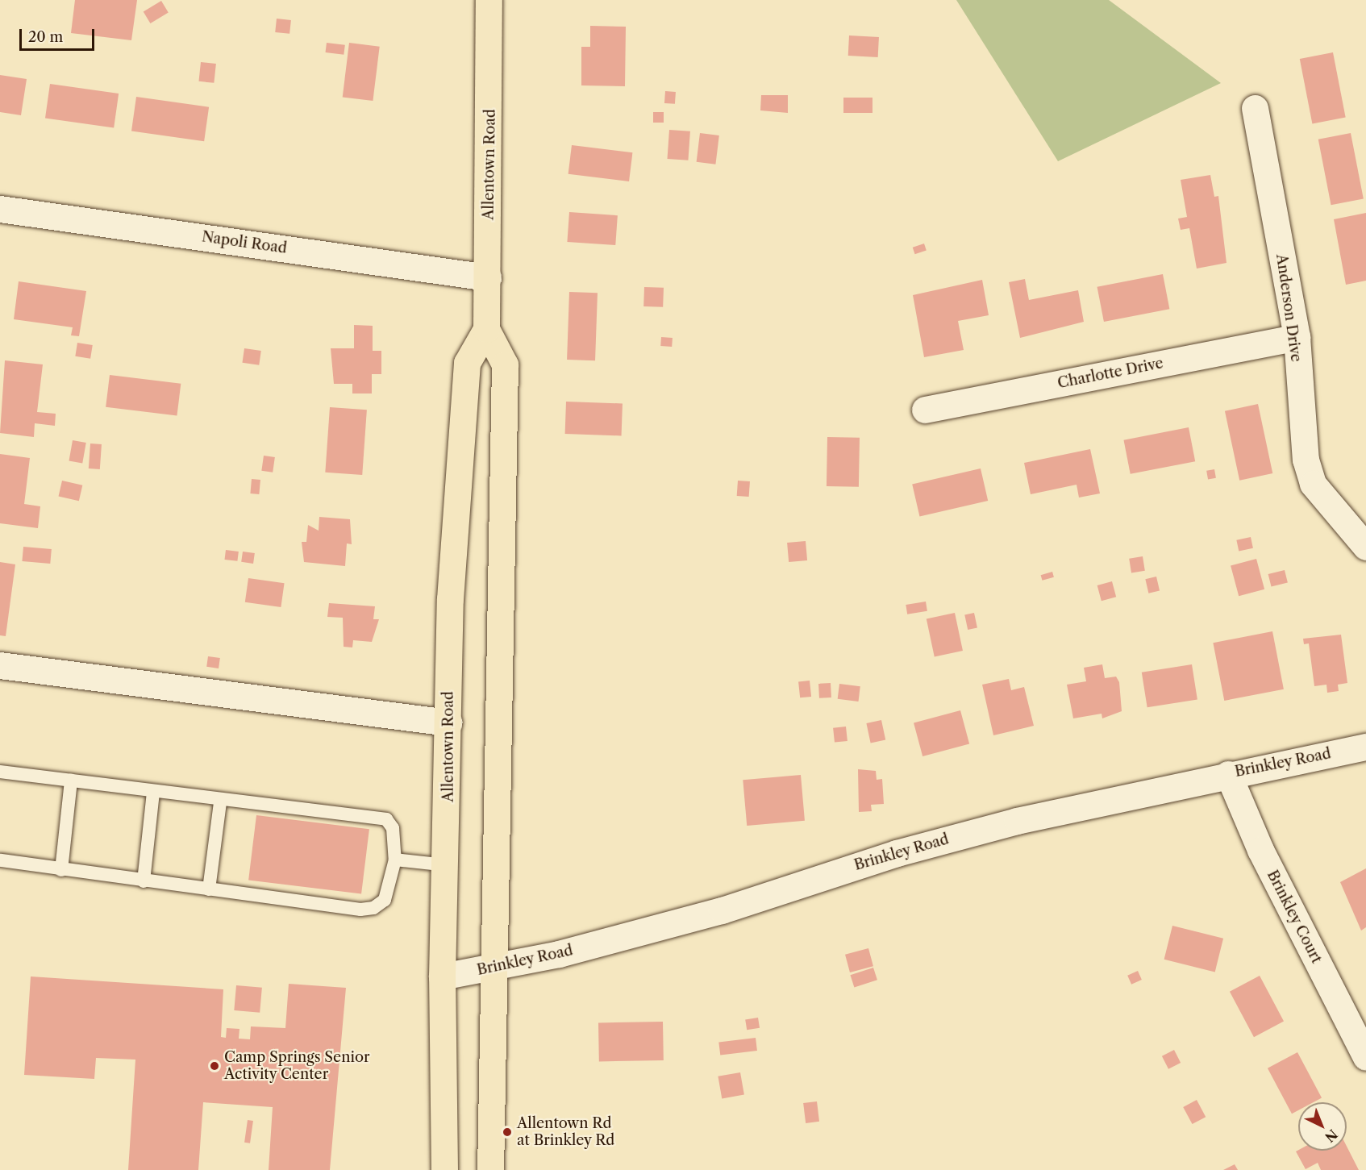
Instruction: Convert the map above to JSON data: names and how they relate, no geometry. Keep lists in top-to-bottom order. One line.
{"streets":{"main road":["Allentown Road"],"street":["Napoli Road","Anderson Drive","Charlotte Drive","Brinkley Road","Brinkley Court"]},"crossings":[["Allentown Road","Napoli Road"],["Allentown Road","Brinkley Road"],["Anderson Drive","Charlotte Drive"],["Brinkley Road","Brinkley Court"]],"places":["Camp Springs Senior Activity Center","Allentown Rd at Brinkley Rd"],"scale_bar":"20 m","north":"bottom right"}
